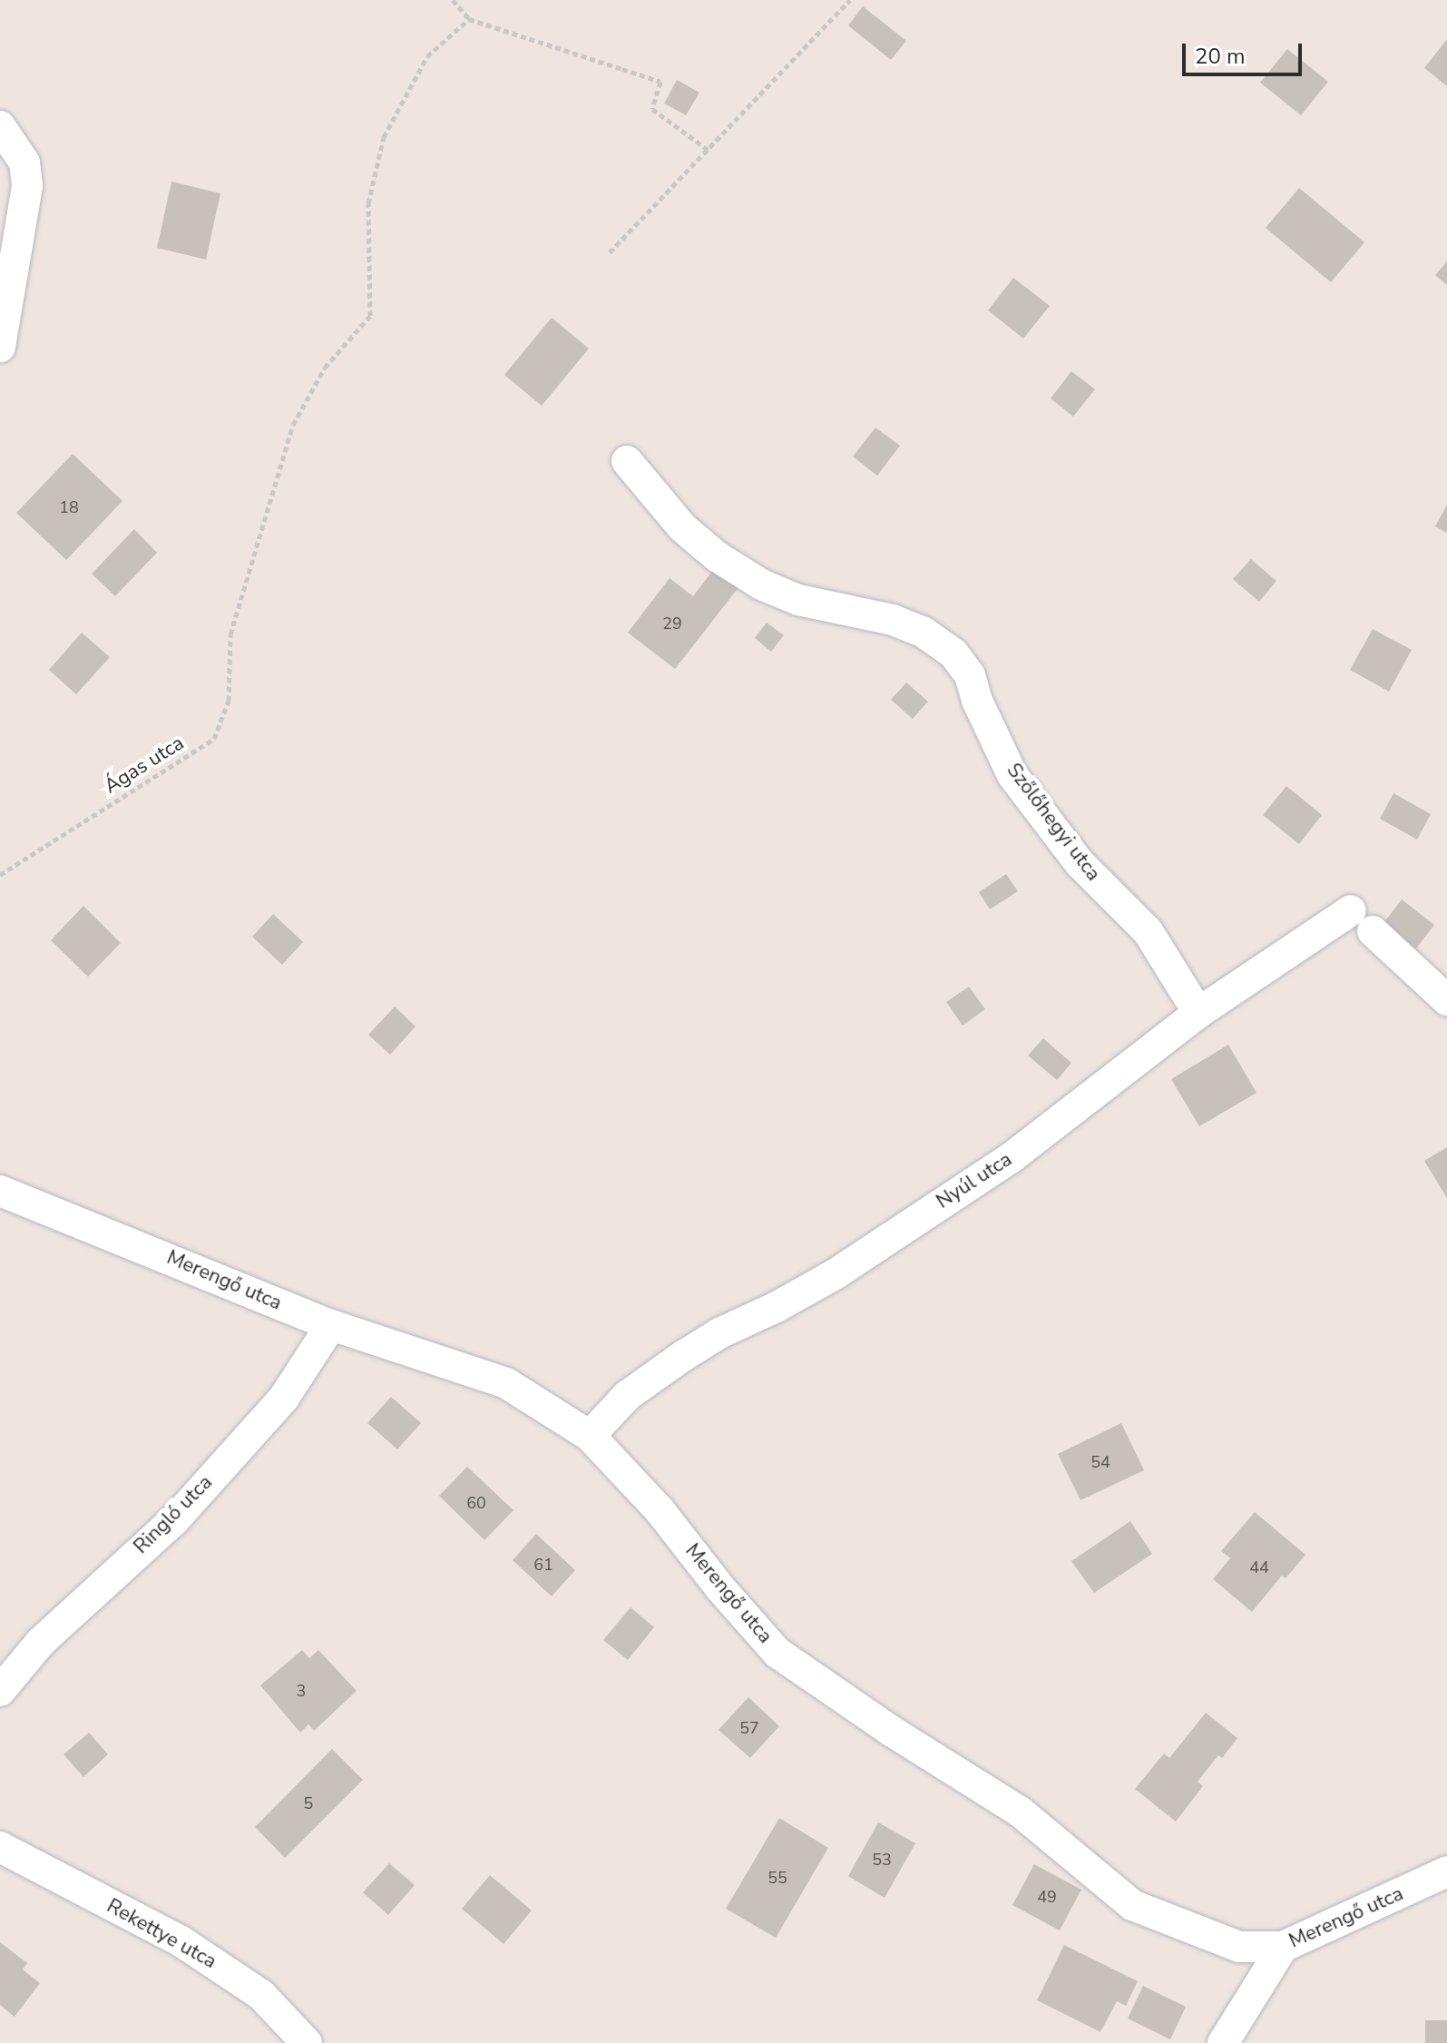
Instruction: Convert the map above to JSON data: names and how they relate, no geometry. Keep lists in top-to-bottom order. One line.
{"streets":{"street":["Szőlőhegyi utca","Nyúl utca","Merengő utca","Ringló utca","Rekettye utca"],"path":["Ágas utca"]},"crossings":[["Szőlőhegyi utca","Nyúl utca"],["Nyúl utca","Merengő utca"],["Merengő utca","Ringló utca"]],"house_numbers":["18","29","54","60","61","44","3","57","5","53","55","49"],"scale_bar":"20 m"}
